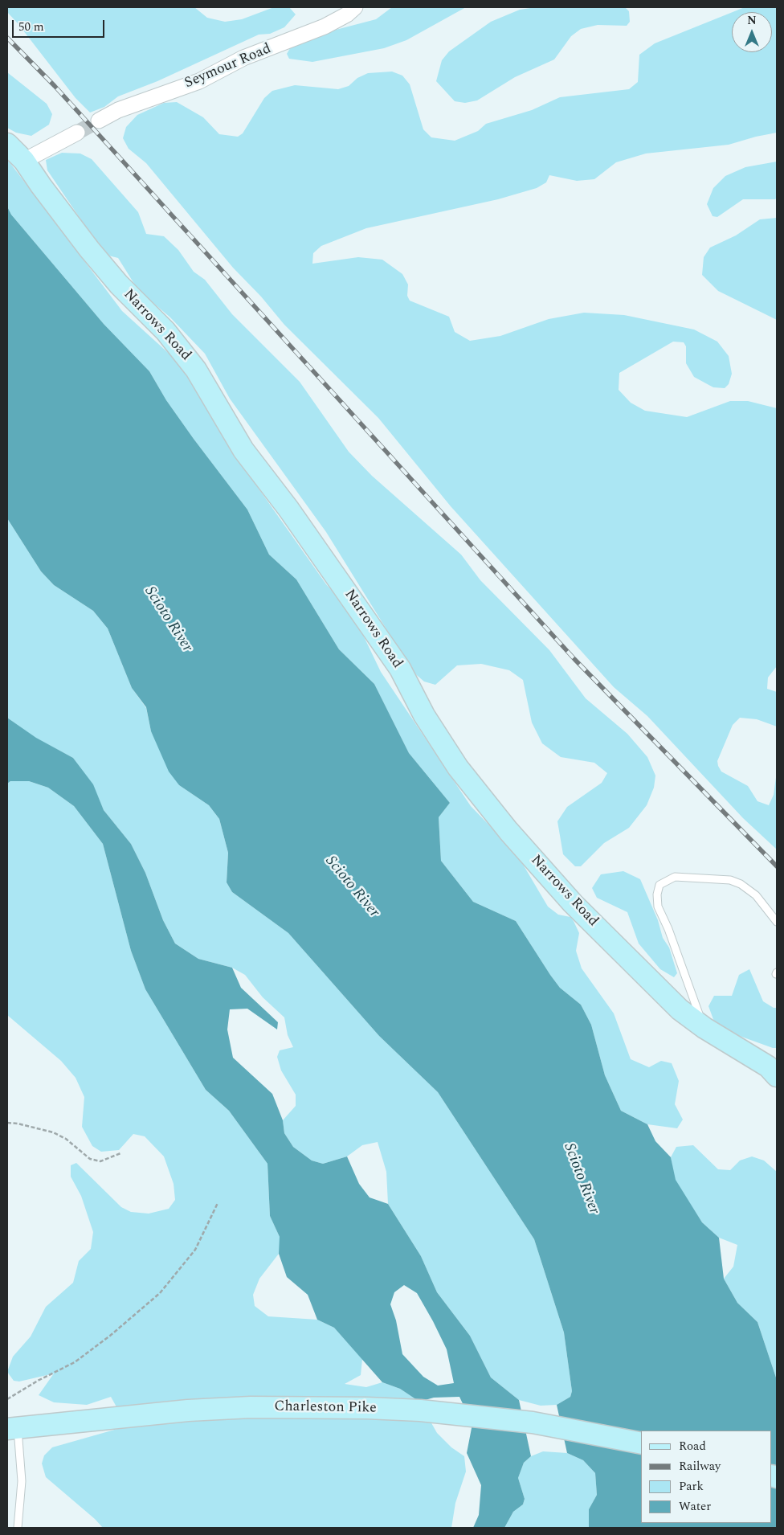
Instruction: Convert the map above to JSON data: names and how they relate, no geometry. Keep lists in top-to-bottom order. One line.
{"streets":{"street":["Seymour Road","Narrows Road","Charleston Pike"]},"water":["Scioto River"],"legend":["Road","Railway","Park","Water"],"scale_bar":"50 m","north":"top"}
